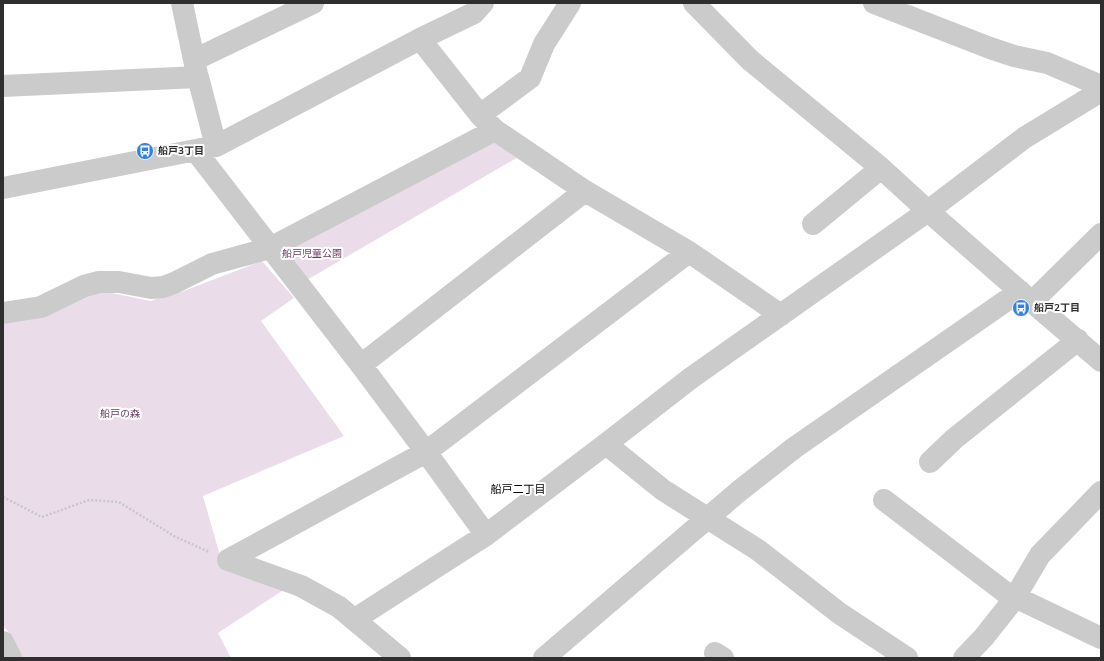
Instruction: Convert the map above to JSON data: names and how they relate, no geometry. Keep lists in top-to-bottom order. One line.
{"districts":["船戸二丁目"],"parks":["船戸児童公園","船戸の森"],"places":{"bus stop":["船戸3丁目","船戸2丁目"]}}
